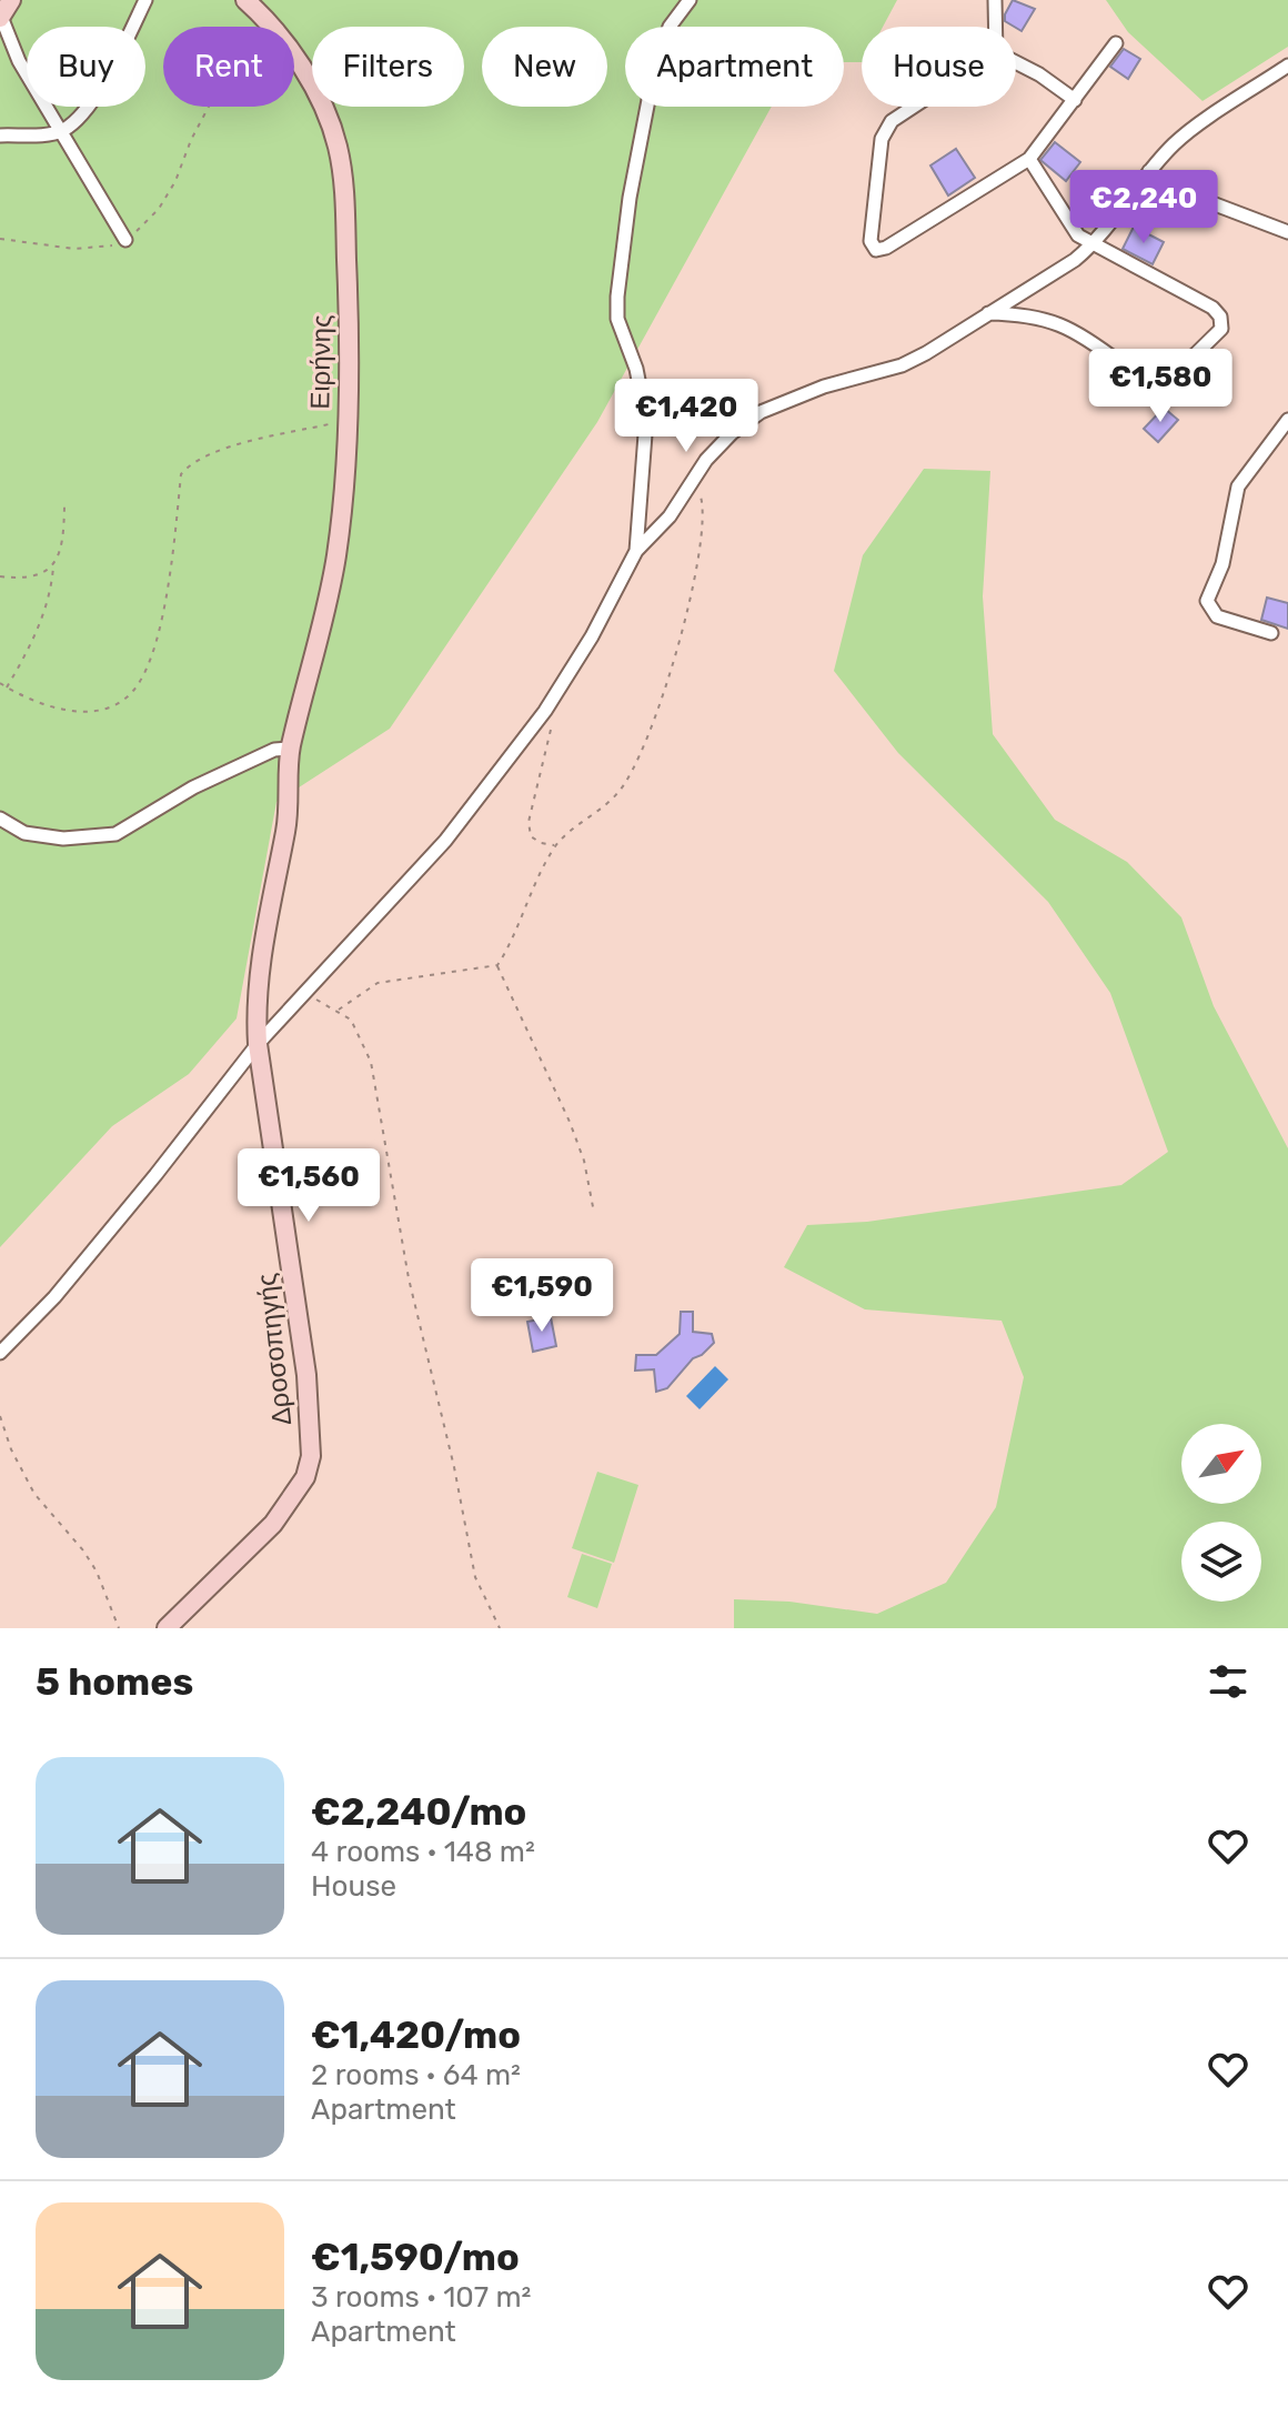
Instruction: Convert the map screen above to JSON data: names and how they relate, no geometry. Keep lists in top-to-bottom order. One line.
{"streets":{"street":["Ειρήνης","Δροσοπηγής"]},"crossings":[["Ειρήνης","Δροσοπηγής"]],"north":"top right","page":{"chip":["Buy","Rent","Filters","New","Apartment","House"],"price":["€2,240","€1,580","€1,420","€1,560","€1,590"],"heading":"5 homes","list":[{"name":"€2,240/mo","note":"4 rooms · 148 m² · House"},{"name":"€1,420/mo","note":"2 rooms · 64 m² · Apartment"},{"name":"€1,590/mo","note":"3 rooms · 107 m² · Apartment"}]}}
